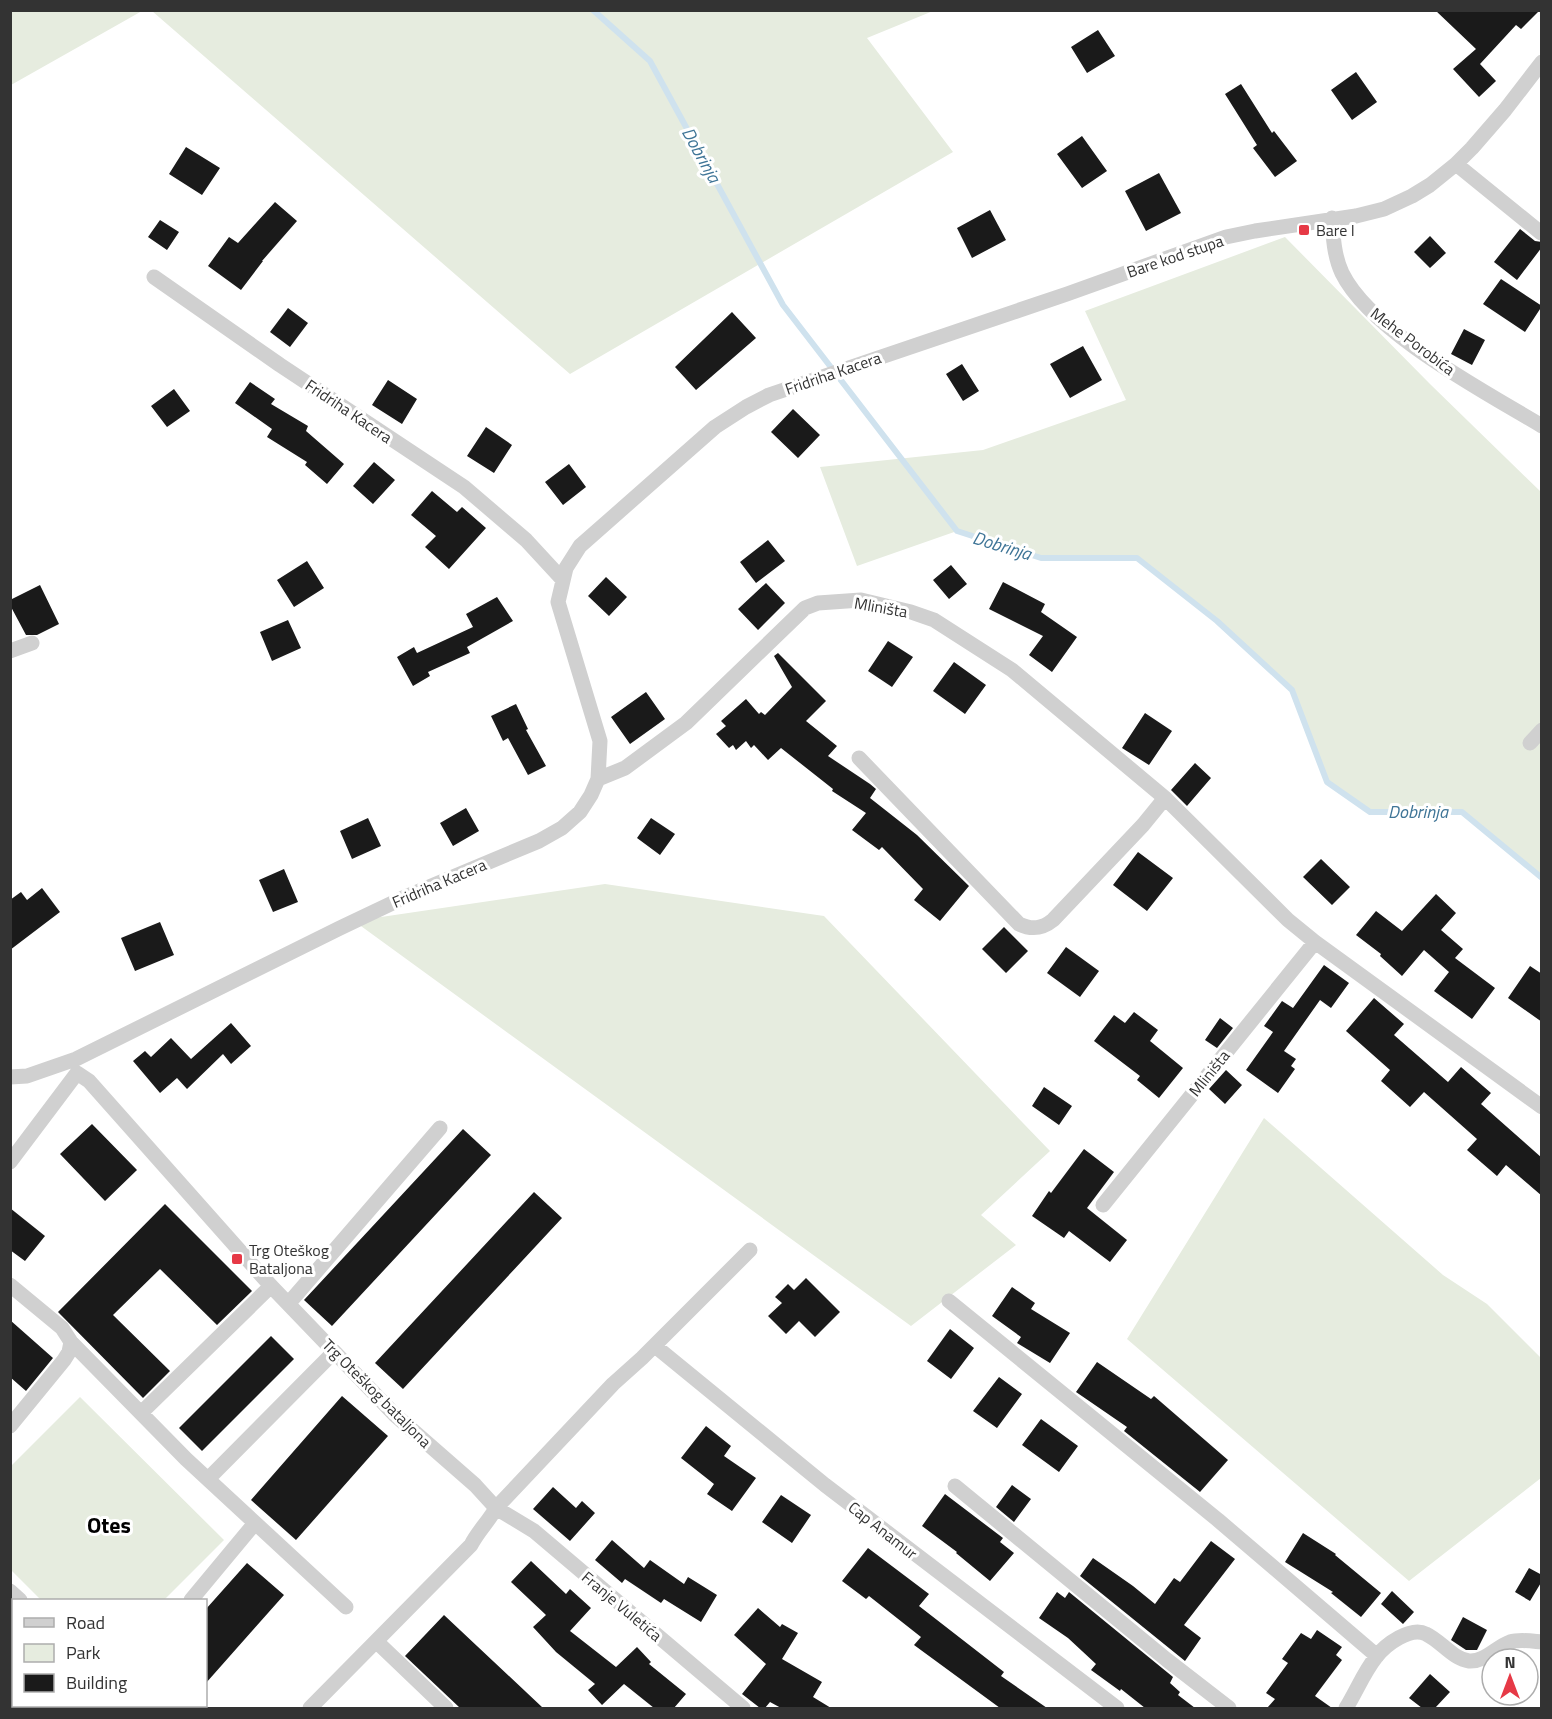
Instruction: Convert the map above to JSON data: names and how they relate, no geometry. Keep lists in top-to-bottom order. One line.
{"streets":{"street":["Bare kod stupa","Mehe Porobića","Fridriha Kacera","Mliništa","Trg Oteškog bataljona","Cap Anamur","Franje Vuletića"]},"crossings":[["Bare kod stupa","Mehe Porobića"],["Bare kod stupa","Fridriha Kacera"],["Fridriha Kacera","Mliništa"],["Fridriha Kacera","Trg Oteškog bataljona"],["Trg Oteškog bataljona","Franje Vuletića"]],"districts":["Otes"],"water":["Dobrinja"],"places":{"transit":["Bare I","Trg Oteškog Bataljona"]},"legend":["Road","Park","Building"],"north":"top"}
